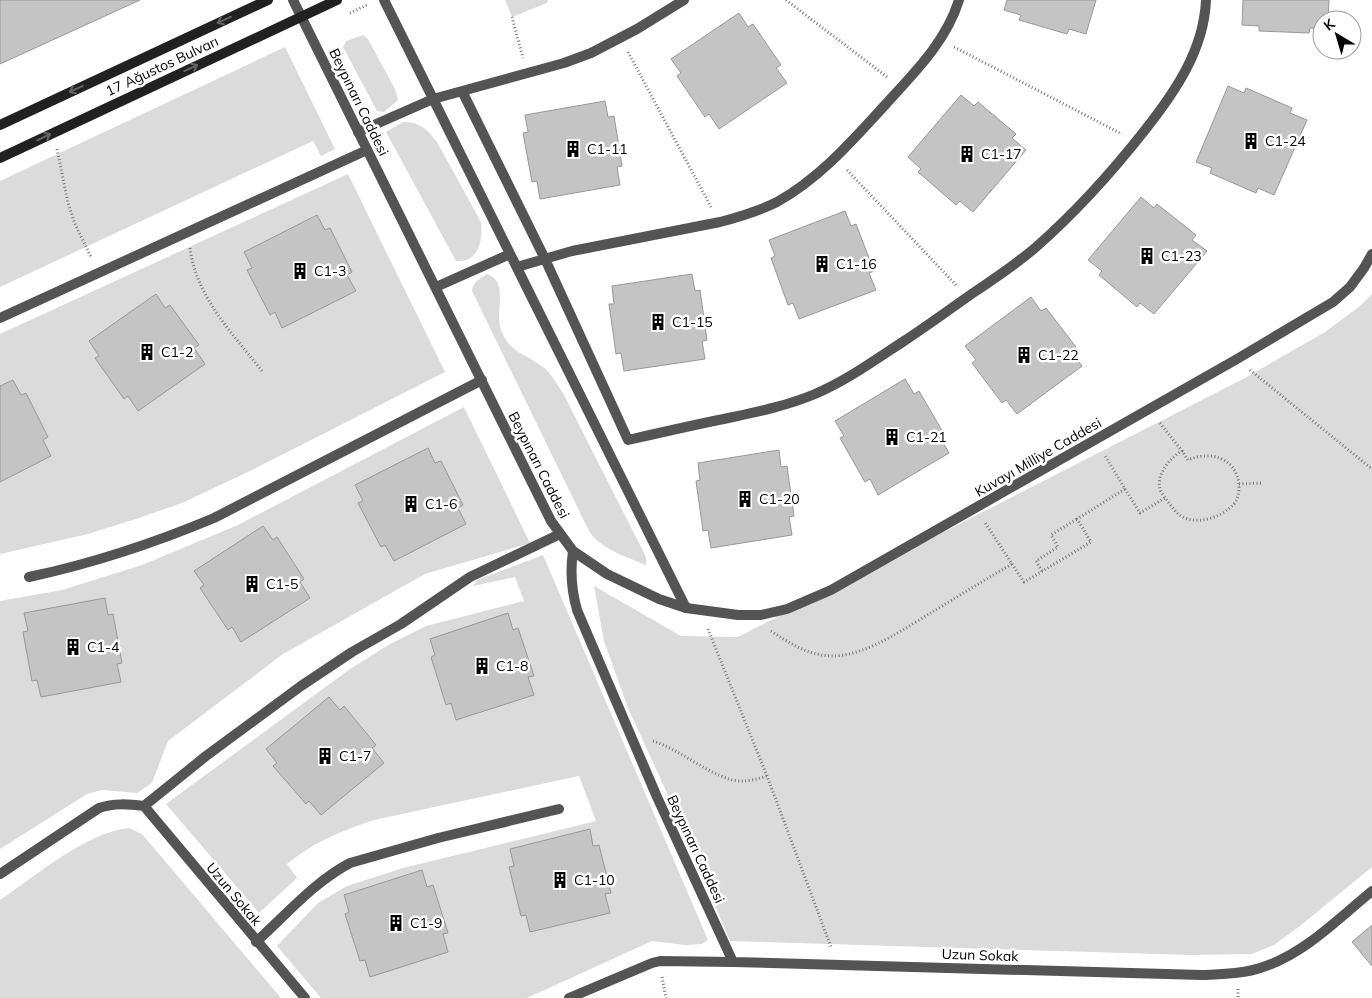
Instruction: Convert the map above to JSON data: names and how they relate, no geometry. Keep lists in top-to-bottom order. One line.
{"streets":{"main road":["17 Ağustos Bulvarı"],"street":["Beypınarı Caddesi","Kuvayı Milliye Caddesi","Uzun Sokak"]},"crossings":[["17 Ağustos Bulvarı","Beypınarı Caddesi"],["Beypınarı Caddesi","Kuvayı Milliye Caddesi"],["Beypınarı Caddesi","Uzun Sokak"]],"places":{"building":["C1-24","C1-11","C1-17","C1-23","C1-16","C1-3","C1-15","C1-2","C1-22","C1-21","C1-20","C1-6","C1-5","C1-4","C1-8","C1-7","C1-10","C1-9"]},"north":"top left"}
